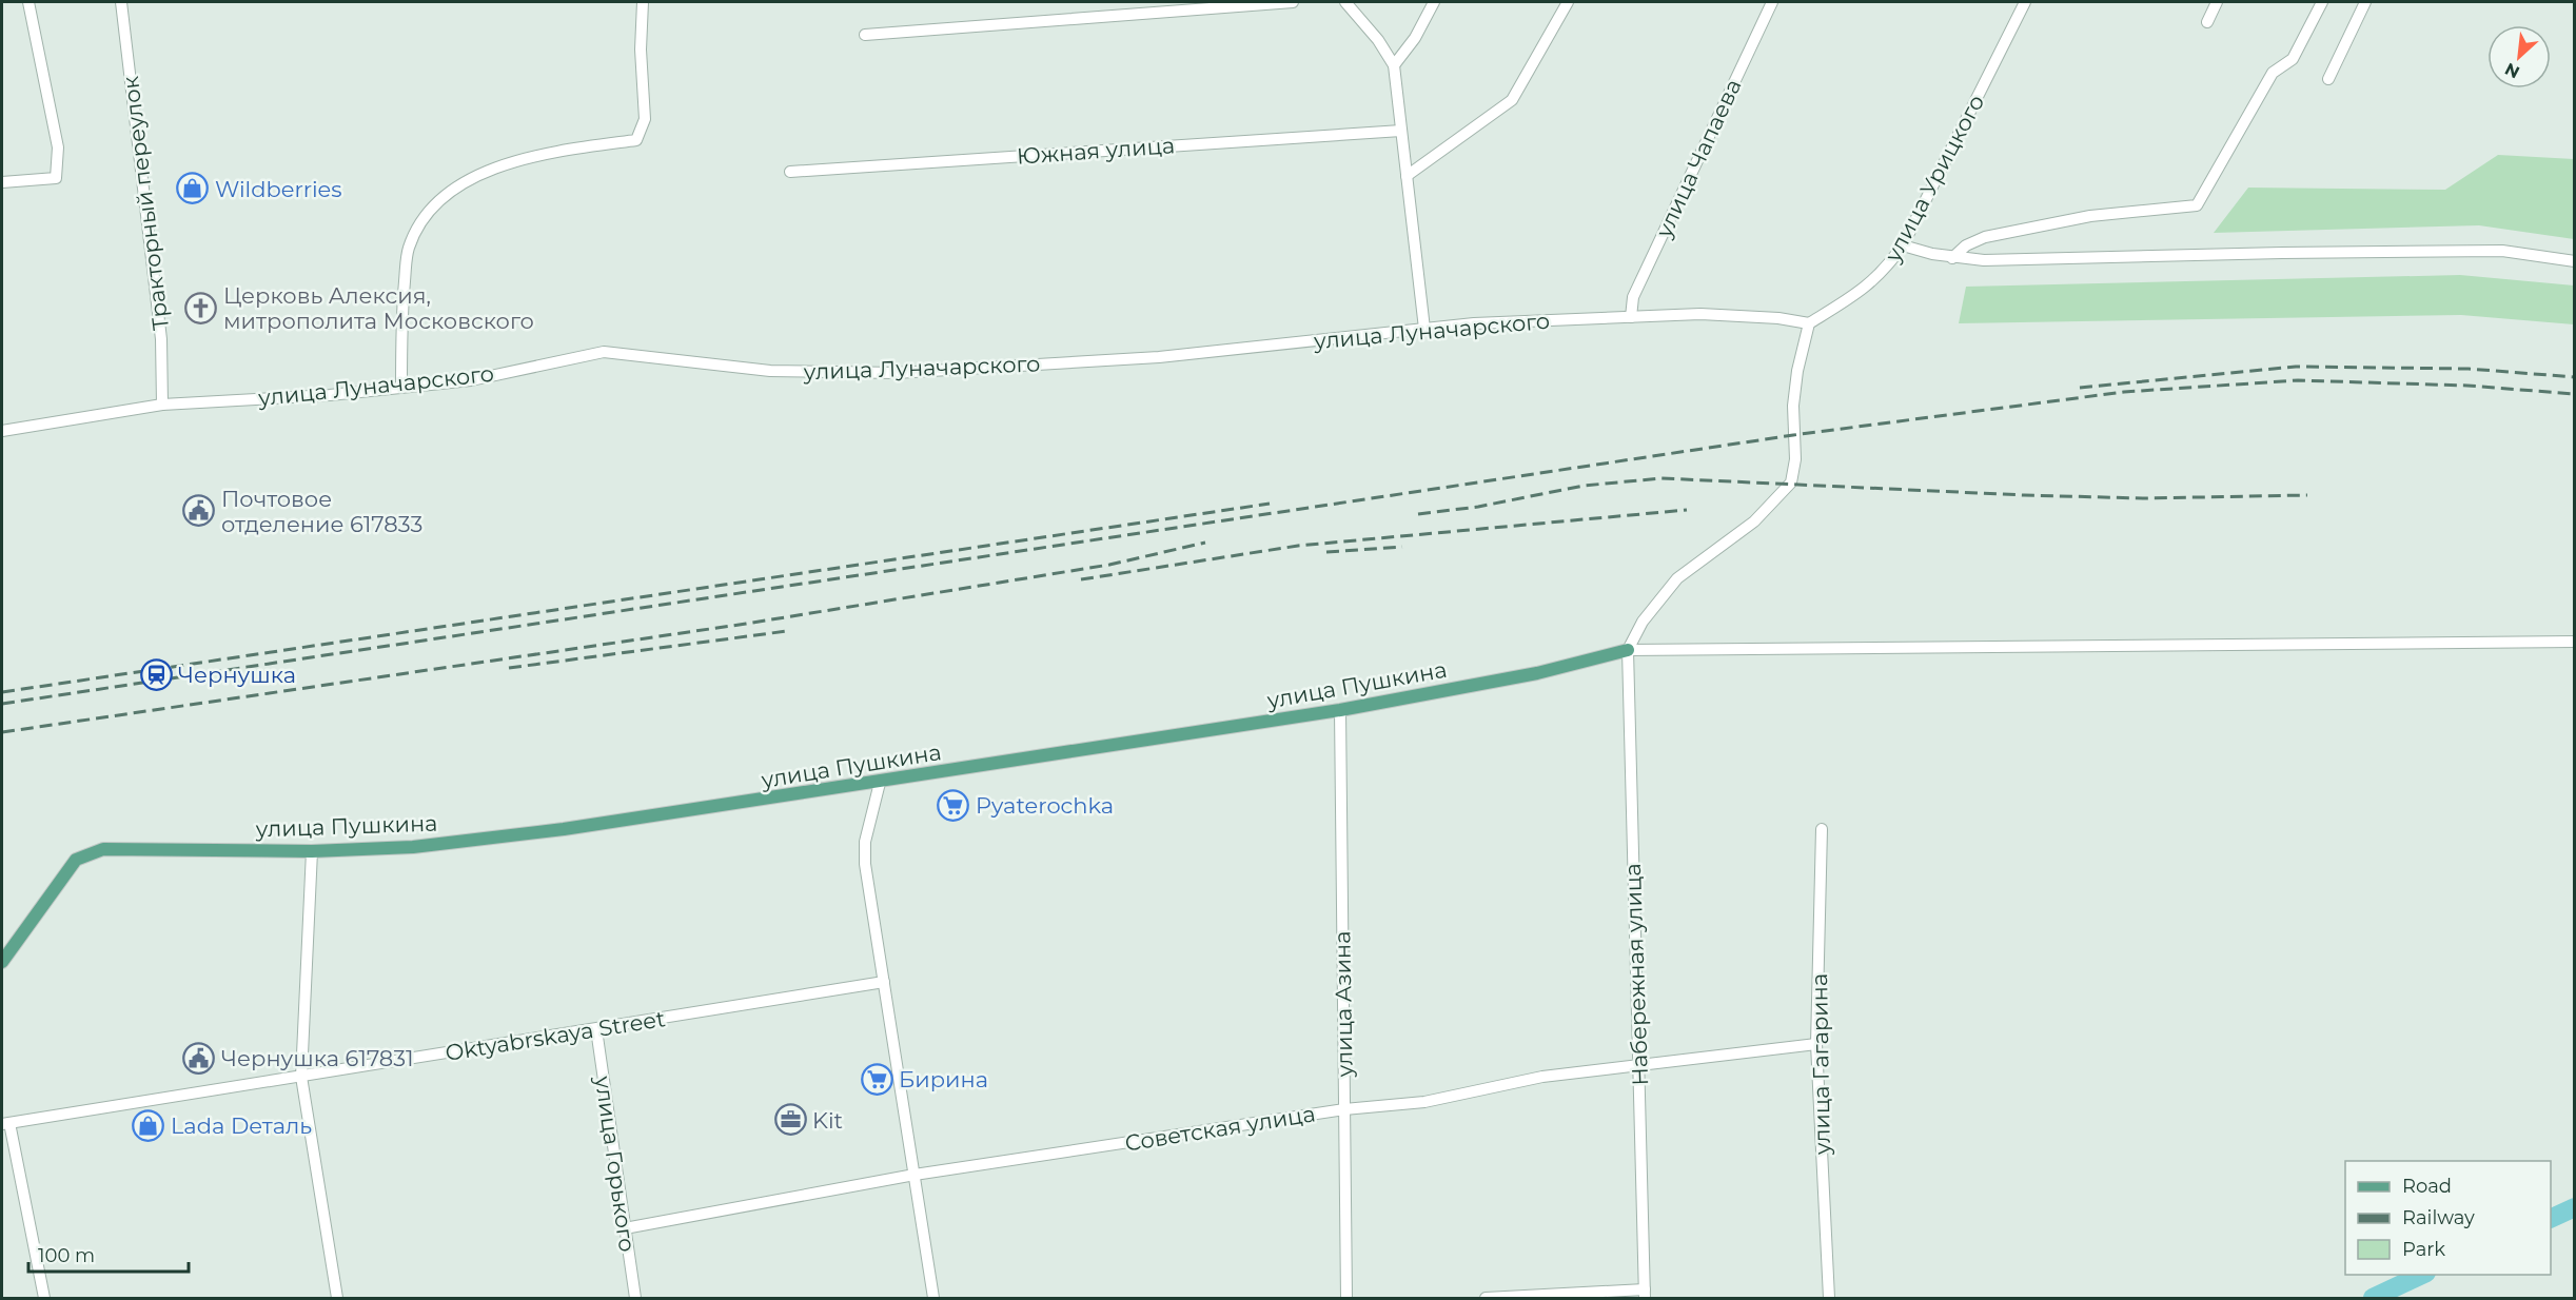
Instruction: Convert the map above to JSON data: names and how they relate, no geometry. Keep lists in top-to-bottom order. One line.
{"streets":{"main road":["улица Пушкина"],"street":["Южная улица","улица Чапаева","улица Урицкого","Тракторный переулок","улица Луначарского","Набережная улица","улица Азина","Oktyabrskaya Street","улица Гагарина","Советская улица","улица Горького"]},"crossings":[["улица Чапаева","улица Луначарского"],["улица Урицкого","улица Луначарского"],["Тракторный переулок","улица Луначарского"],["улица Пушкина","Набережная улица"],["улица Пушкина","улица Азина"],["Набережная улица","Советская улица"],["улица Азина","Советская улица"],["Oktyabrskaya Street","улица Горького"],["улица Гагарина","Советская улица"],["Советская улица","улица Горького"]],"places":{"shop":["Wildberries","Lada Dеталь"],"church":["Церковь Алексия, митрополита Московского"],"public building":["Почтовое отделение 617833","Чернушка 617831"],"station":["Чернушка"],"supermarket":["Pyaterochka","Бирина"],"office":["Kit"]},"legend":["Road","Railway","Park"],"scale_bar":"100 m","north":"bottom left"}
